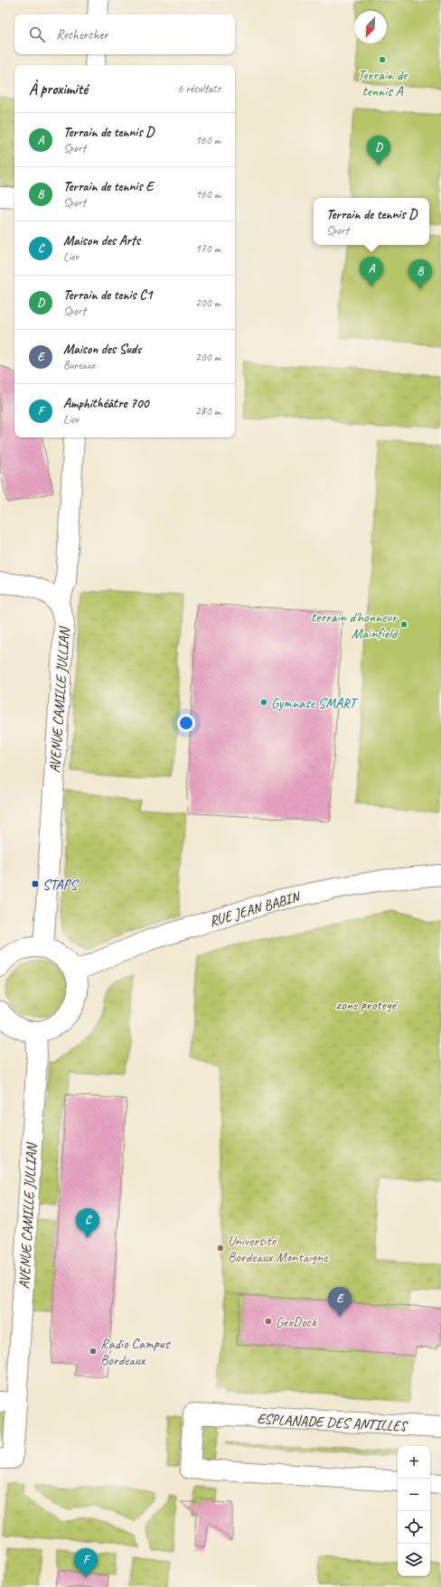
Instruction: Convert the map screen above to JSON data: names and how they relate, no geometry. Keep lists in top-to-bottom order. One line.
{"streets":{"street":["AVENUE CAMILLE JULLIAN","RUE JEAN BABIN","ESPLANADE DES ANTILLES"]},"parks":["zone protegé"],"places":{"other":["Terrain de tennis A","terrain d'honneur Mainfield","Gymnase SMART","Université Bordeaux Montaigne","GeoDock","Radio Campus Bordeaux"],"transit":["STAPS"]},"north":"bottom left","page":{"search":"Rechercher","heading":["À proximité","6 résultats"],"list":[{"mark":"A","name":"Terrain de tennis D","note":"Sport","value":"160 m"},{"mark":"B","name":"Terrain de tennis E","note":"Sport","value":"160 m"},{"mark":"C","name":"Maison des Arts","note":"Lieu","value":"170 m"},{"mark":"D","name":"Terrain de tenis C1","note":"Sport","value":"200 m"},{"mark":"E","name":"Maison des Suds","note":"Bureaux","value":"200 m"},{"mark":"F","name":"Amphithéâtre 700","note":"Lieu","value":"280 m"}],"pins":["D","A","B","C","E","F"],"popup":["Terrain de tennis D","Sport"],"map_buttons":["+","−"]}}
